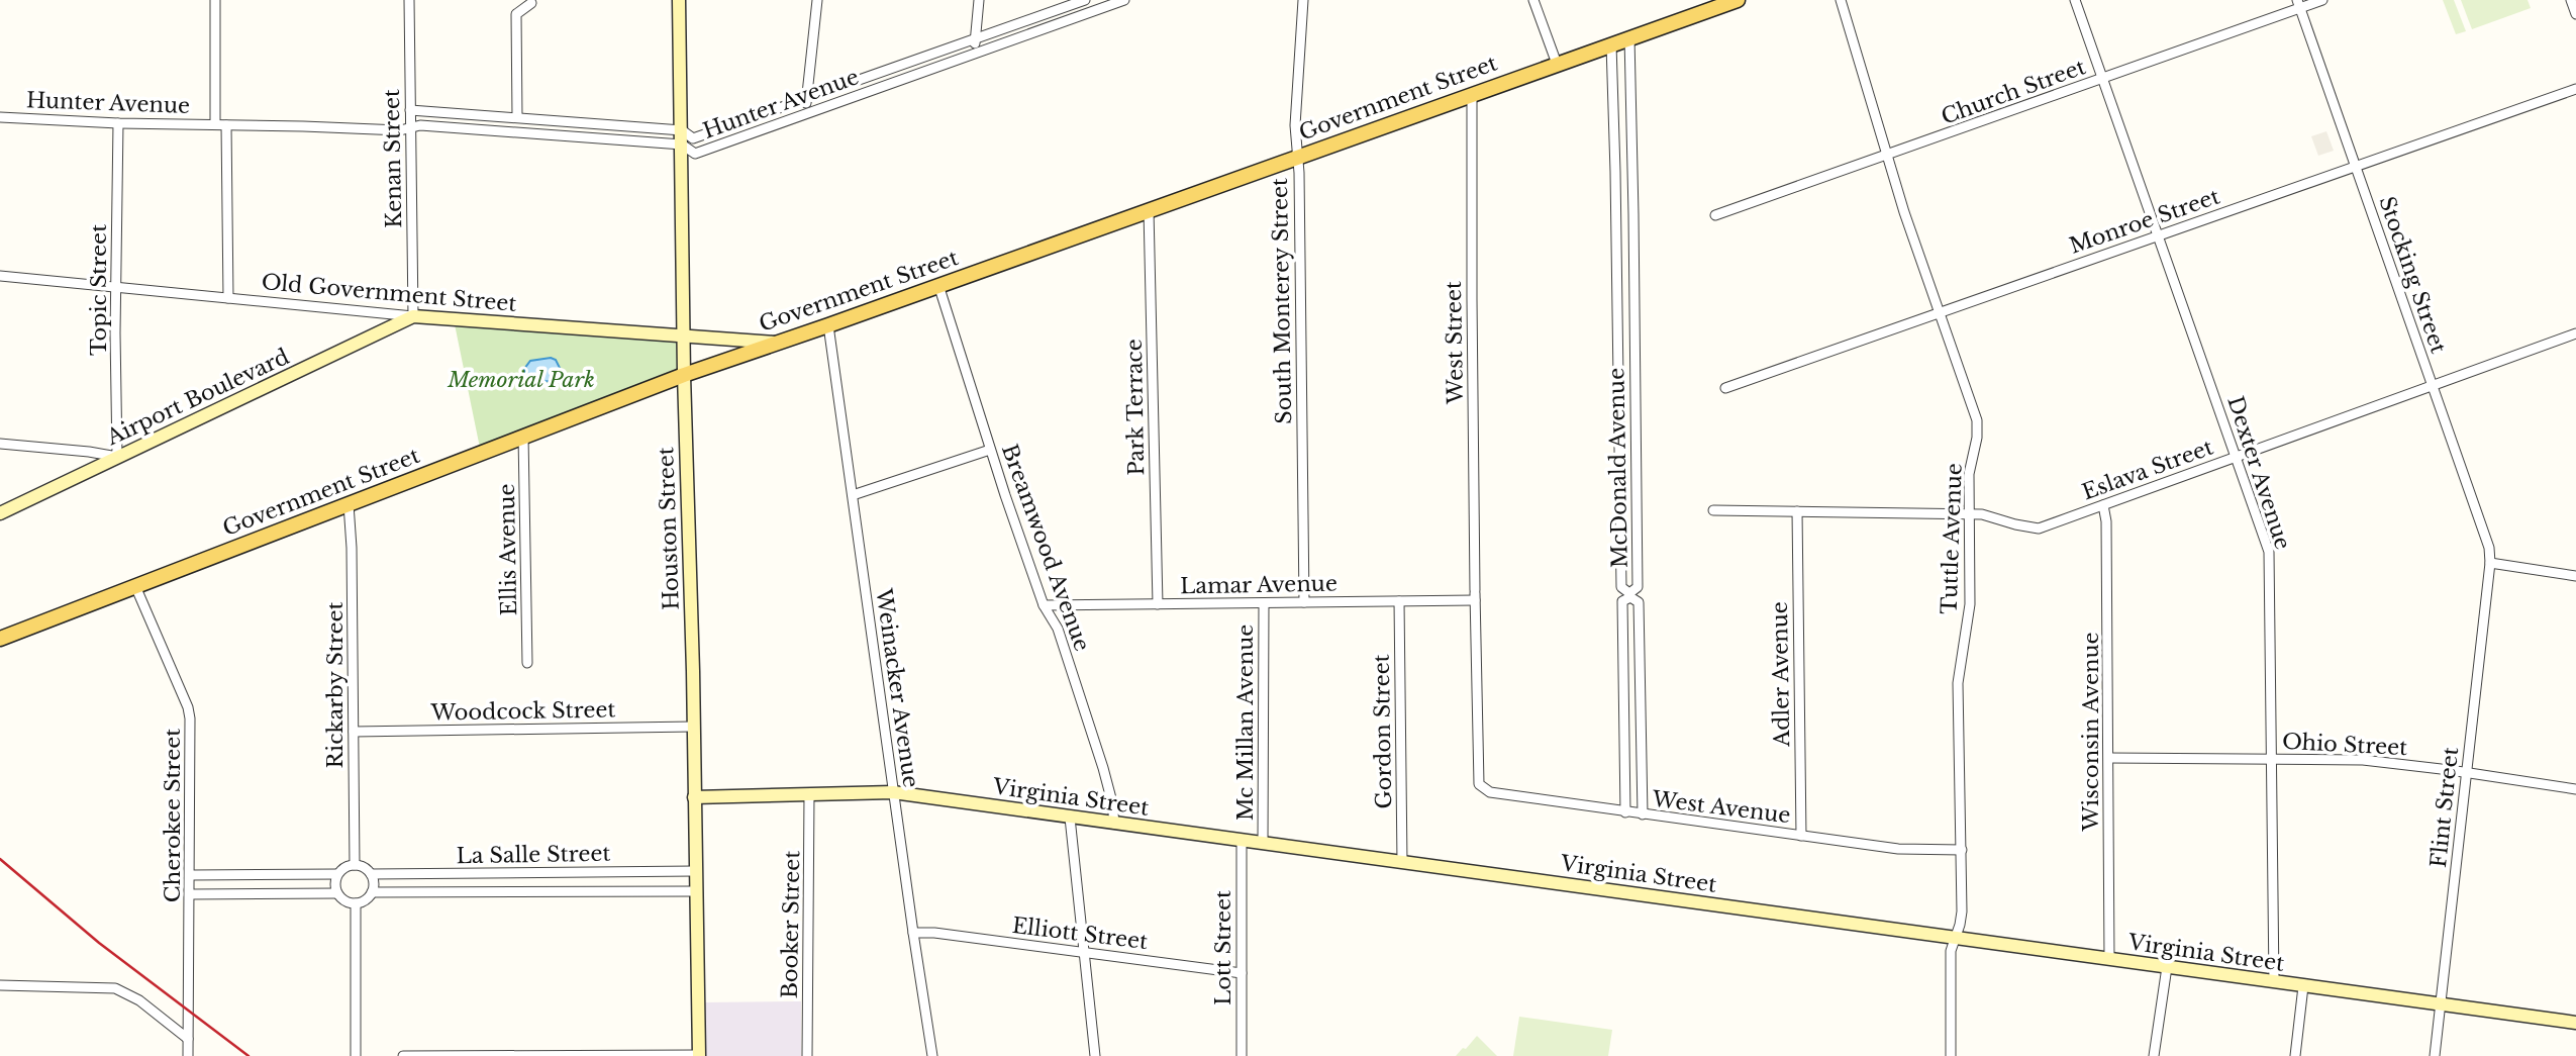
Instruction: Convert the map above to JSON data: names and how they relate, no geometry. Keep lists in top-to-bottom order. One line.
{"streets":{"main road":["Government Street"],"street":["Church Street","Hunter Avenue","Kenan Street","Monroe Street","Stocking Street","Topic Street","Old Government Street","South Monterey Street","West Street","Airport Boulevard","Park Terrace","McDonald Avenue","Eslava Street","Dexter Avenue","Houston Street","Tuttle Avenue","Breamwood Avenue","Ellis Avenue","Lamar Avenue","Adler Avenue","Rickarby Street","Weinacker Avenue","Woodcock Street","Mc Millan Avenue","Gordon Street","Wisconsin Avenue","Ohio Street","Virginia Street","West Avenue","Flint Street","Cherokee Street","La Salle Street","Booker Street","Elliott Street","Lott Street"]},"crossings":[["Church Street","Stocking Street"],["Church Street","Dexter Avenue"],["Church Street","Tuttle Avenue"],["Government Street","Old Government Street"],["Government Street","South Monterey Street"],["Government Street","West Street"],["Government Street","Park Terrace"],["Government Street","McDonald Avenue"],["Government Street","Houston Street"],["Government Street","Breamwood Avenue"],["Government Street","Ellis Avenue"],["Government Street","Rickarby Street"],["Government Street","Weinacker Avenue"],["Government Street","Cherokee Street"],["Hunter Avenue","Kenan Street"],["Hunter Avenue","Topic Street"],["Hunter Avenue","Houston Street"],["Kenan Street","Old Government Street"],["Kenan Street","Airport Boulevard"],["Monroe Street","Stocking Street"],["Monroe Street","Dexter Avenue"],["Monroe Street","Tuttle Avenue"],["Stocking Street","Eslava Street"],["Stocking Street","Flint Street"],["Topic Street","Old Government Street"],["Topic Street","Airport Boulevard"],["Old Government Street","Airport Boulevard"],["Old Government Street","Houston Street"],["South Monterey Street","Lamar Avenue"],["West Street","Lamar Avenue"],["West Street","West Avenue"],["Park Terrace","Lamar Avenue"],["McDonald Avenue","West Avenue"],["Eslava Street","Dexter Avenue"],["Eslava Street","Tuttle Avenue"],["Eslava Street","Adler Avenue"],["Eslava Street","Wisconsin Avenue"],["Dexter Avenue","Ohio Street"],["Dexter Avenue","Virginia Street"],["Houston Street","Woodcock Street"],["Houston Street","Virginia Street"],["Houston Street","La Salle Street"],["Tuttle Avenue","Virginia Street"],["Tuttle Avenue","West Avenue"],["Breamwood Avenue","Lamar Avenue"],["Breamwood Avenue","Virginia Street"],["Lamar Avenue","Mc Millan Avenue"],["Lamar Avenue","Gordon Street"],["Adler Avenue","West Avenue"],["Rickarby Street","Woodcock Street"],["Rickarby Street","La Salle Street"],["Weinacker Avenue","Virginia Street"],["Weinacker Avenue","Elliott Street"],["Mc Millan Avenue","Virginia Street"],["Gordon Street","Virginia Street"],["Wisconsin Avenue","Ohio Street"],["Wisconsin Avenue","Virginia Street"],["Ohio Street","Flint Street"],["Virginia Street","Flint Street"],["Virginia Street","Booker Street"],["Virginia Street","Lott Street"],["Elliott Street","Lott Street"]],"parks":["Memorial Park"]}
